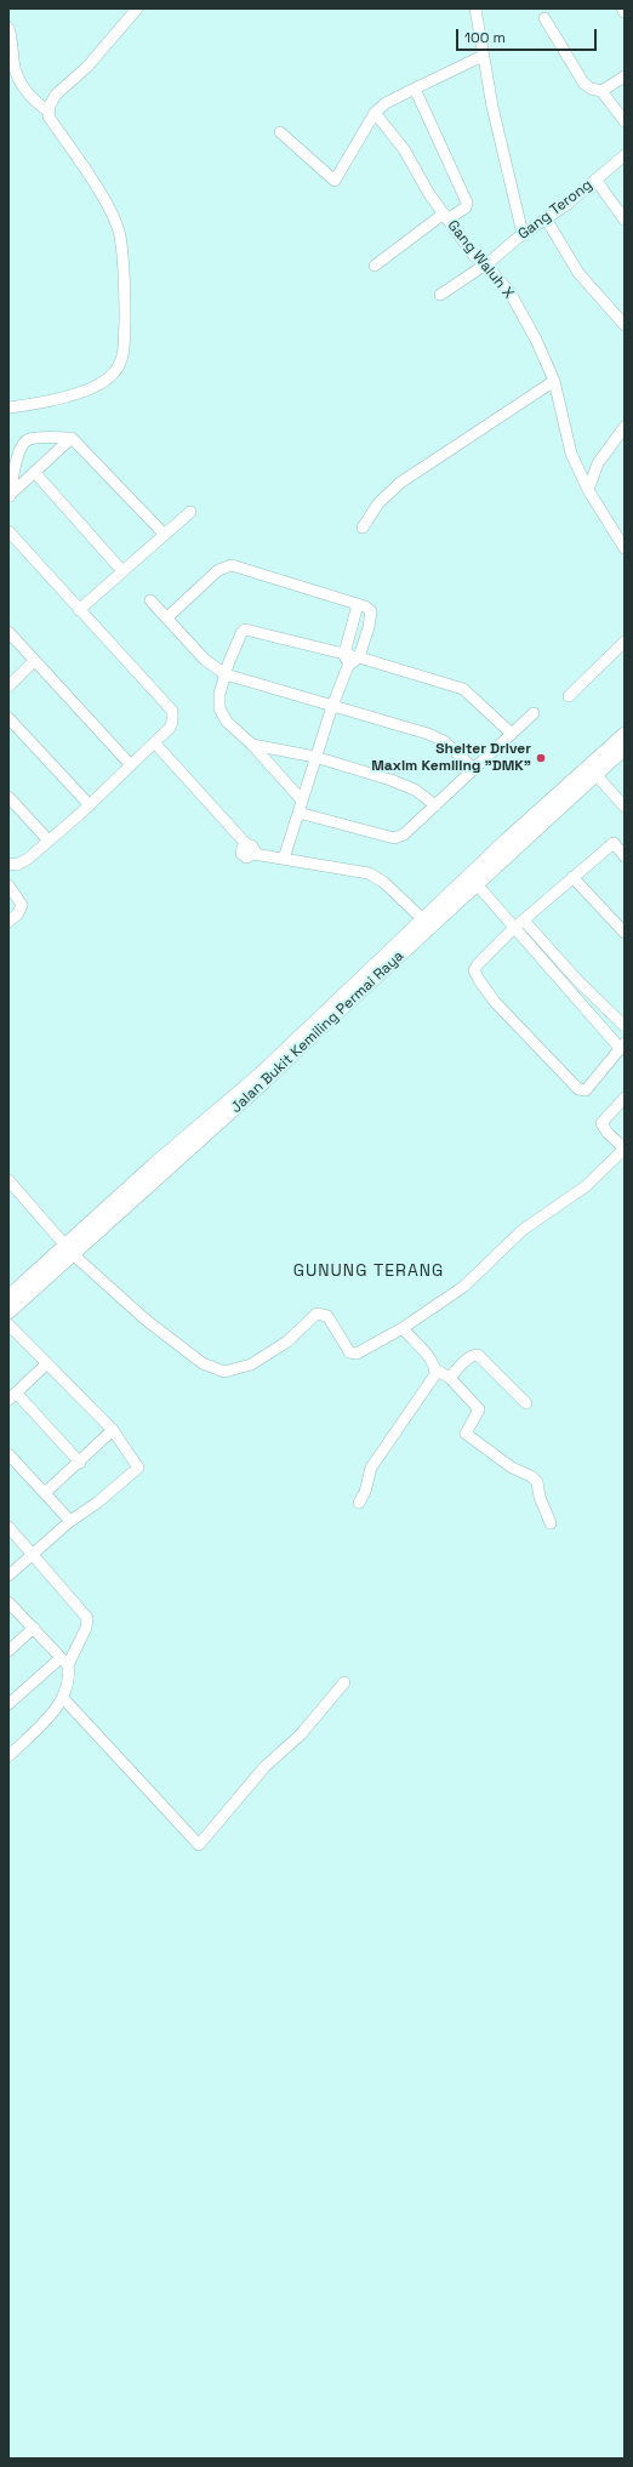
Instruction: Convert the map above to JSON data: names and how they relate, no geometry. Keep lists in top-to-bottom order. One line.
{"streets":{"street":["Gang Terong","Gang Waluh X","Jalan Bukit Kemiling Permai Raya"]},"crossings":[["Gang Terong","Gang Waluh X"]],"districts":["GUNUNG TERANG"],"places":["Shelter Driver Maxim Kemiling \"DMK\""],"scale_bar":"100 m"}
